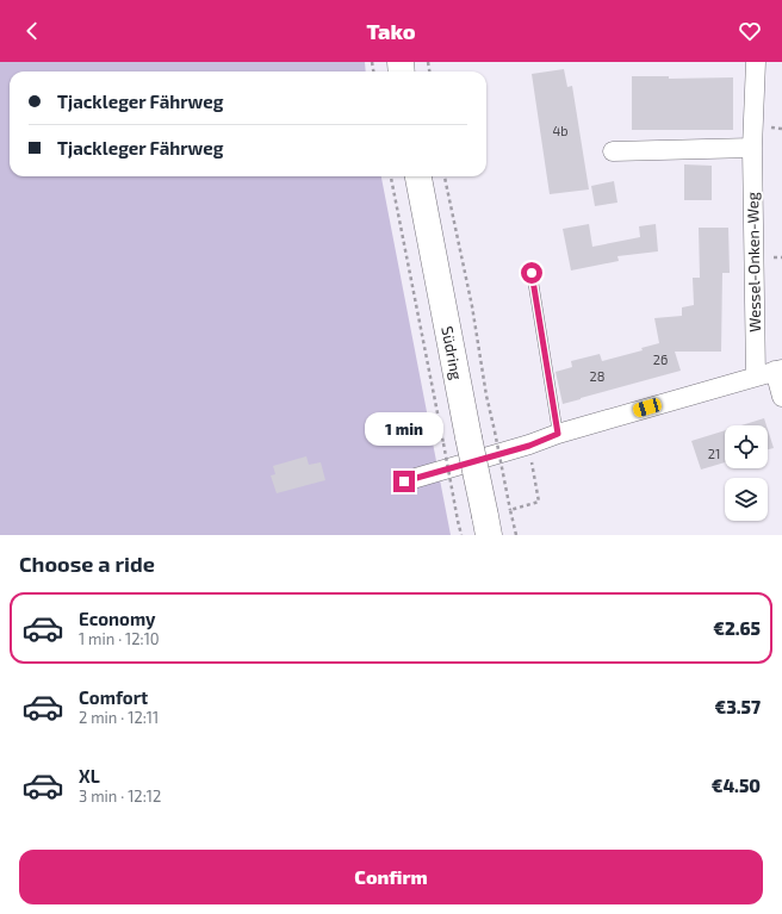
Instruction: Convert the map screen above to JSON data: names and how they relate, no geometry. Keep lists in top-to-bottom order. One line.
{"streets":{"main road":["Südring"],"street":["Wessel-Onken-Weg"]},"house_numbers":["4b","26","28","21"],"page":{"header":"Tako","banner":["Tjackleger Fährweg","Tjackleger Fährweg"],"bubble":"1 min","heading":"Choose a ride","list":[{"name":"Economy","note":"1 min · 12:10","value":"€2.65"},{"name":"Comfort","note":"2 min · 12:11","value":"€3.57"},{"name":"XL","note":"3 min · 12:12","value":"€4.50"}],"buttons":"Confirm"}}
